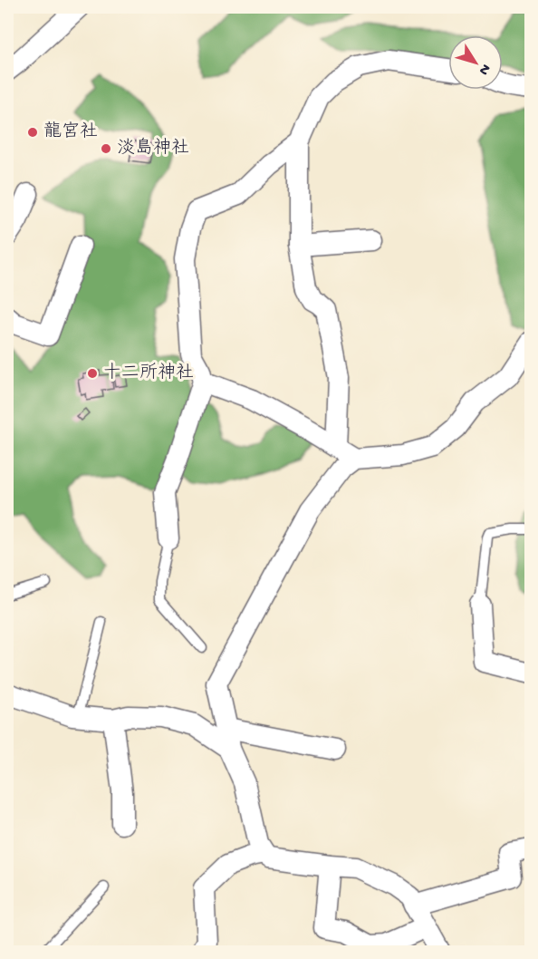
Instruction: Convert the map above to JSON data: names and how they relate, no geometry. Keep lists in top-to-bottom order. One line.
{"places":["龍宮社","淡島神社","十二所神社"],"north":"bottom right"}
